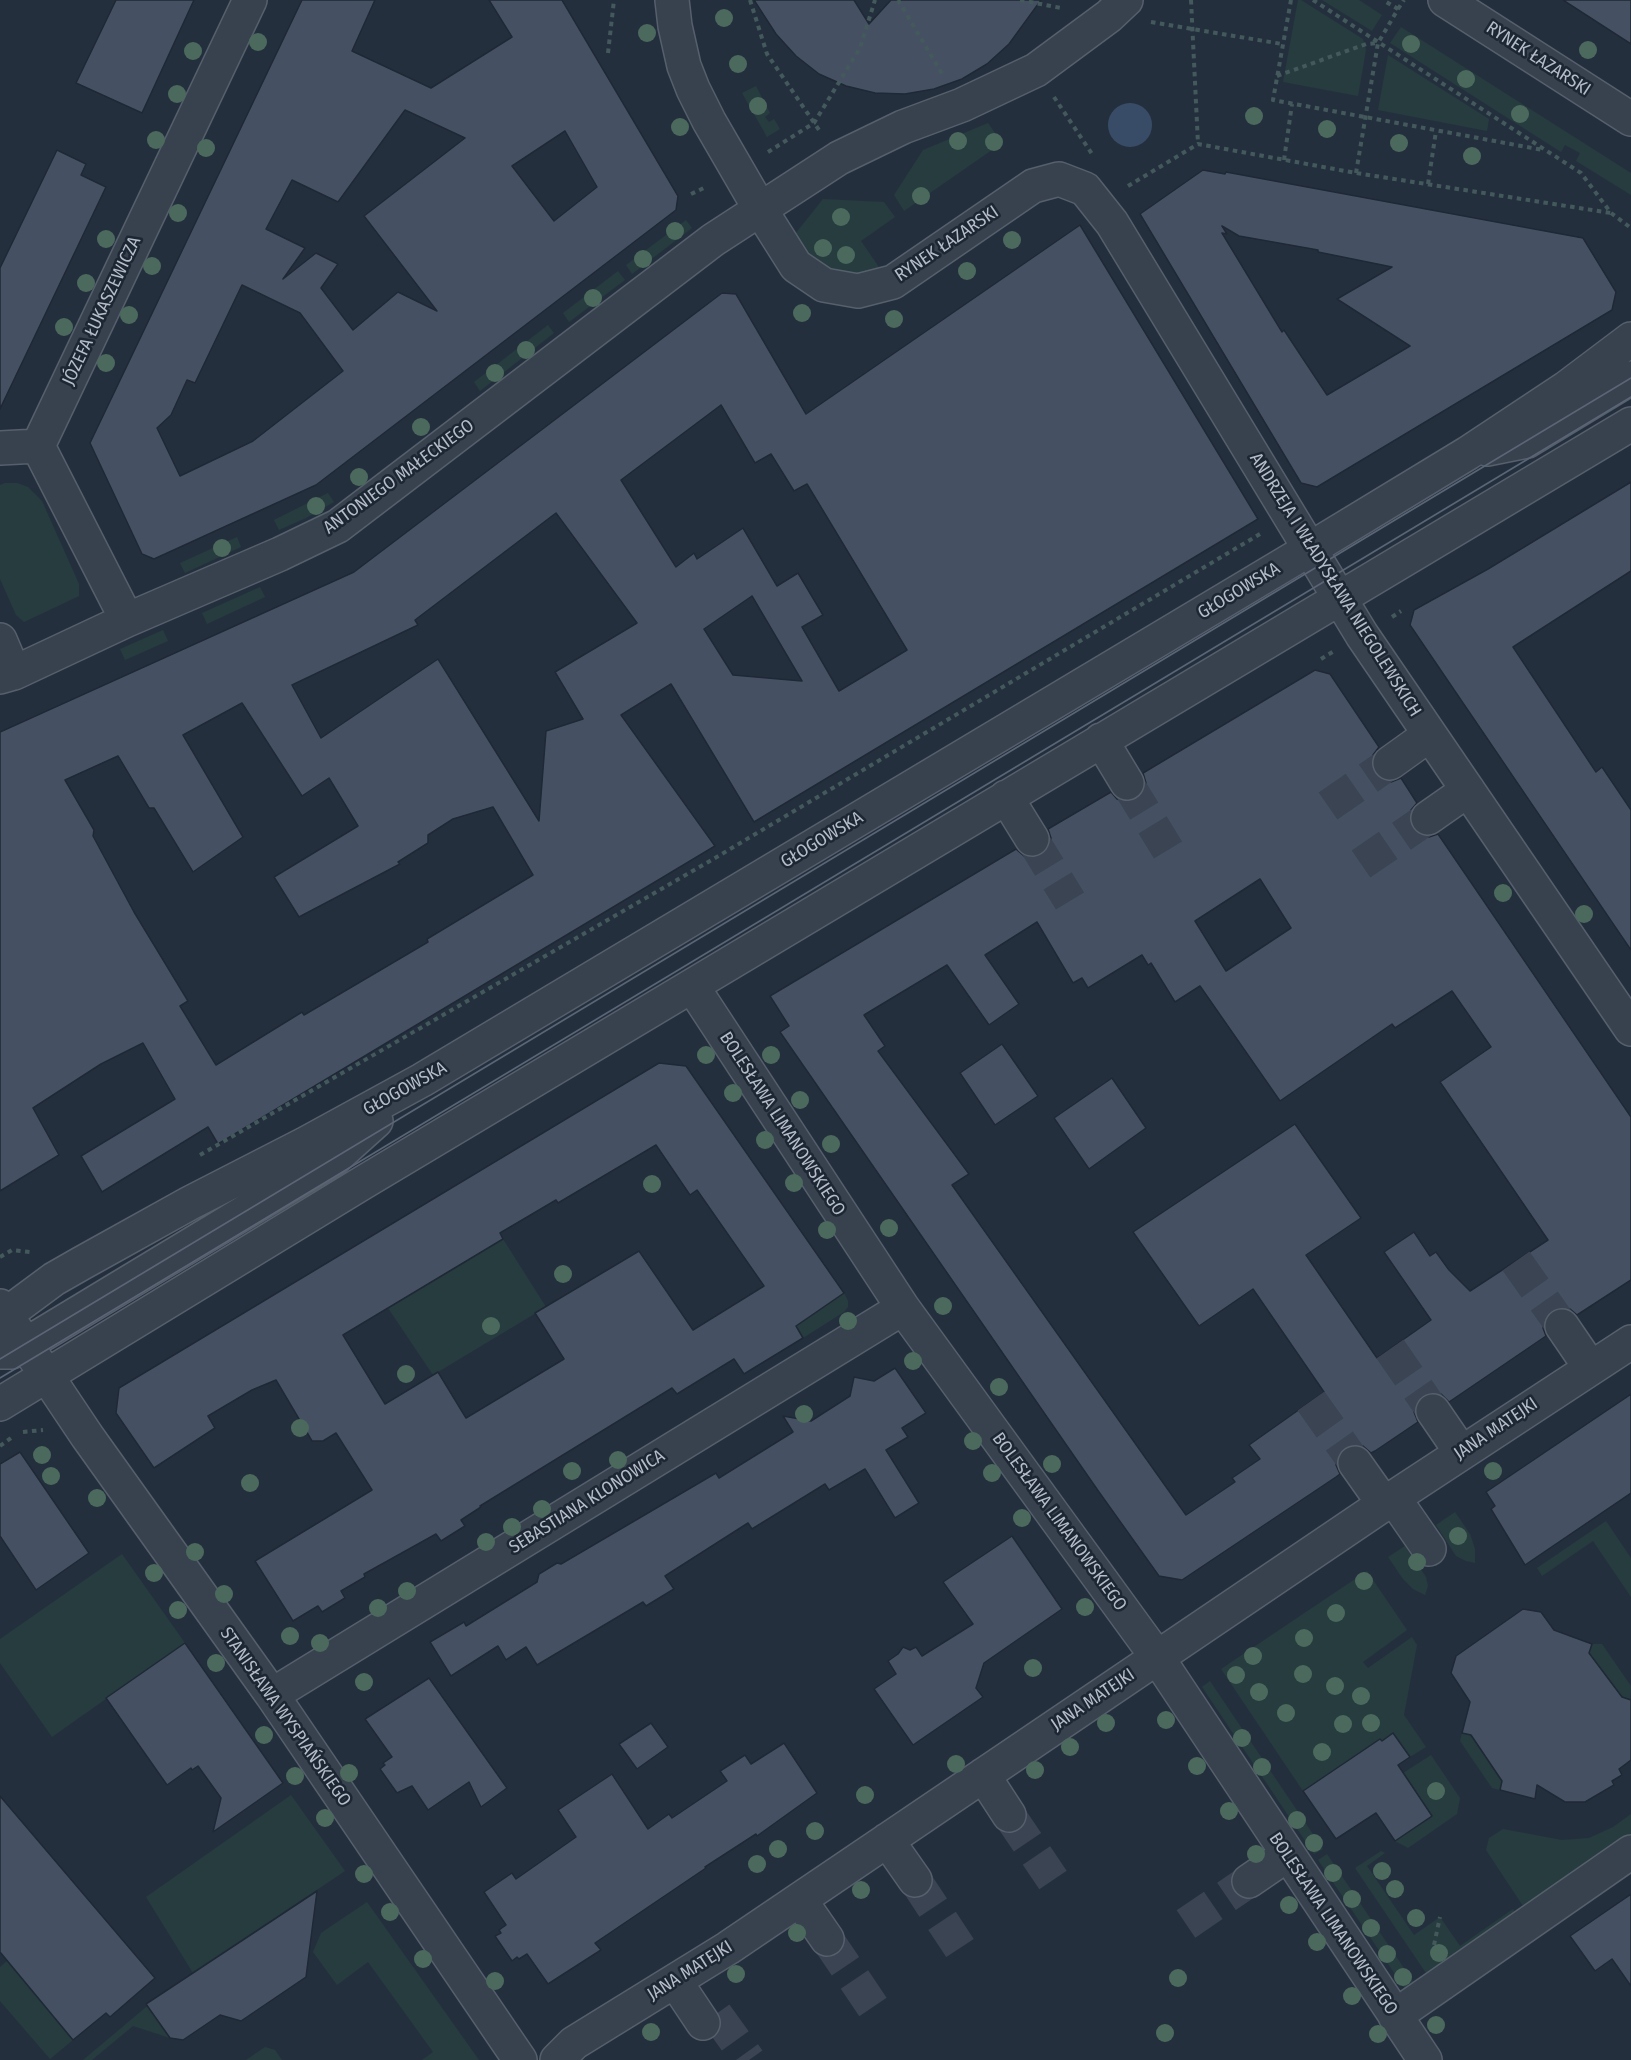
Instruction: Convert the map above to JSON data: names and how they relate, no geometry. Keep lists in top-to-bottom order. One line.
{"streets":{"street":["RYNEK ŁAZARSKI","JÓZEFA ŁUKASZEWICZA","ANTONIEGO MAŁECKIEGO","ANDRZEJA I WŁADYSŁAWA NIEGOLEWSKICH","GŁOGOWSKA","BOLESŁAWA LIMANOWSKIEGO","JANA MATEJKI","SEBASTIANA KLONOWICA","STANISŁAWA WYSPIAŃSKIEGO"]},"crossings":[["RYNEK ŁAZARSKI","ANTONIEGO MAŁECKIEGO"],["RYNEK ŁAZARSKI","ANDRZEJA I WŁADYSŁAWA NIEGOLEWSKICH"],["ANDRZEJA I WŁADYSŁAWA NIEGOLEWSKICH","GŁOGOWSKA"],["GŁOGOWSKA","STANISŁAWA WYSPIAŃSKIEGO"],["BOLESŁAWA LIMANOWSKIEGO","JANA MATEJKI"],["BOLESŁAWA LIMANOWSKIEGO","SEBASTIANA KLONOWICA"],["SEBASTIANA KLONOWICA","STANISŁAWA WYSPIAŃSKIEGO"]]}
